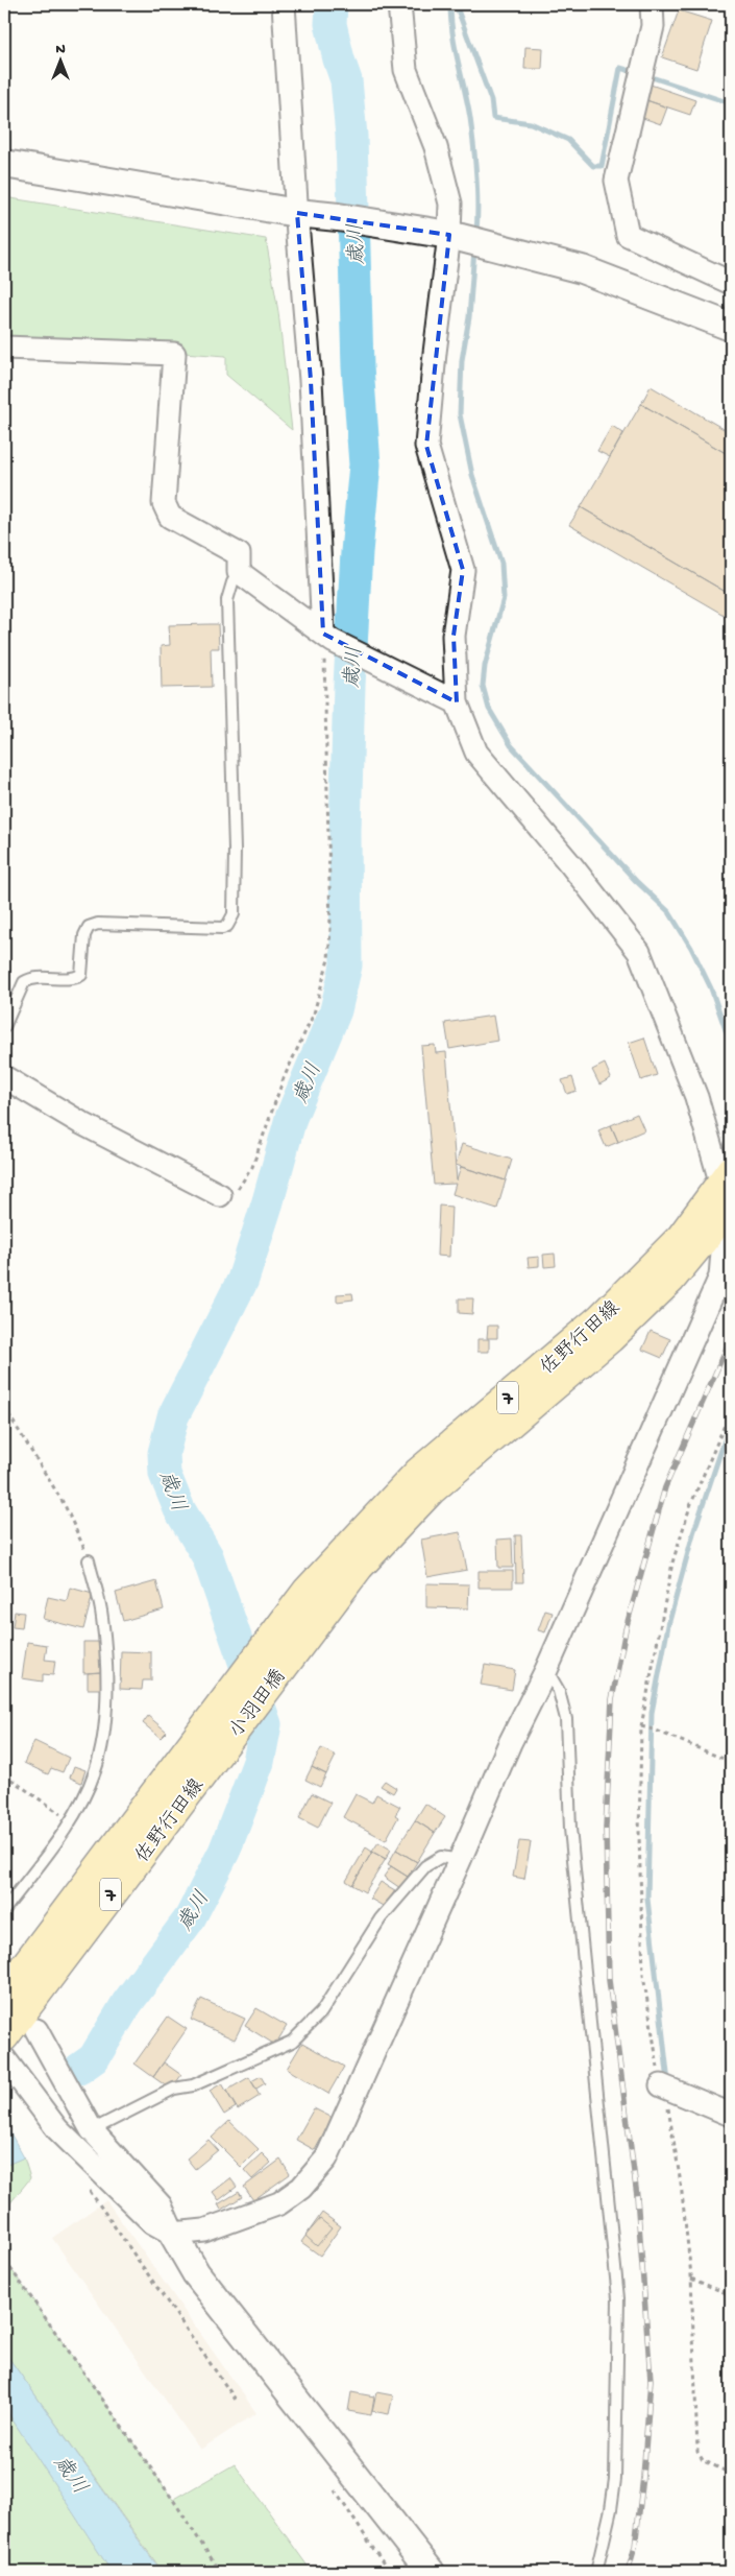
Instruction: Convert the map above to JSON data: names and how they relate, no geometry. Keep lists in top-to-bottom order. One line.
{"streets":{"main road":["佐野行田線","7","小羽田橋"]},"crossings":[["佐野行田線","小羽田橋"]],"water":["歳川"],"north":"top"}
